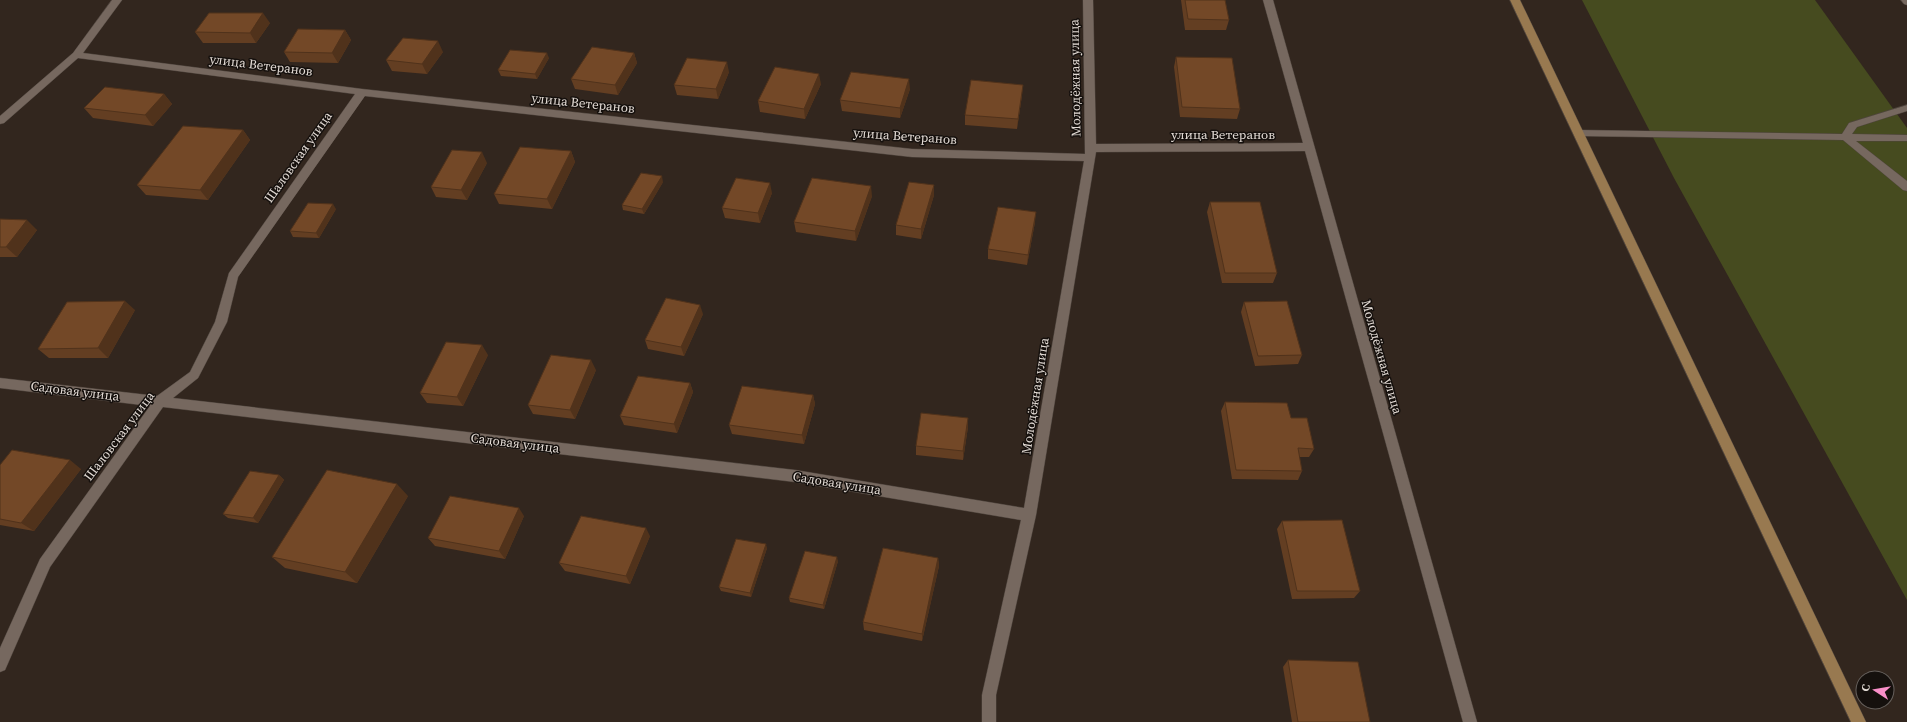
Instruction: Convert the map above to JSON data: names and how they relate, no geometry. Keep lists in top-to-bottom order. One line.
{"streets":{"street":["улица Ветеранов","Молодёжная улица","Шаловская улица","Садовая улица"]},"crossings":[["улица Ветеранов","Молодёжная улица"],["улица Ветеранов","Шаловская улица"],["Молодёжная улица","Садовая улица"],["Шаловская улица","Садовая улица"]],"north":"left"}
